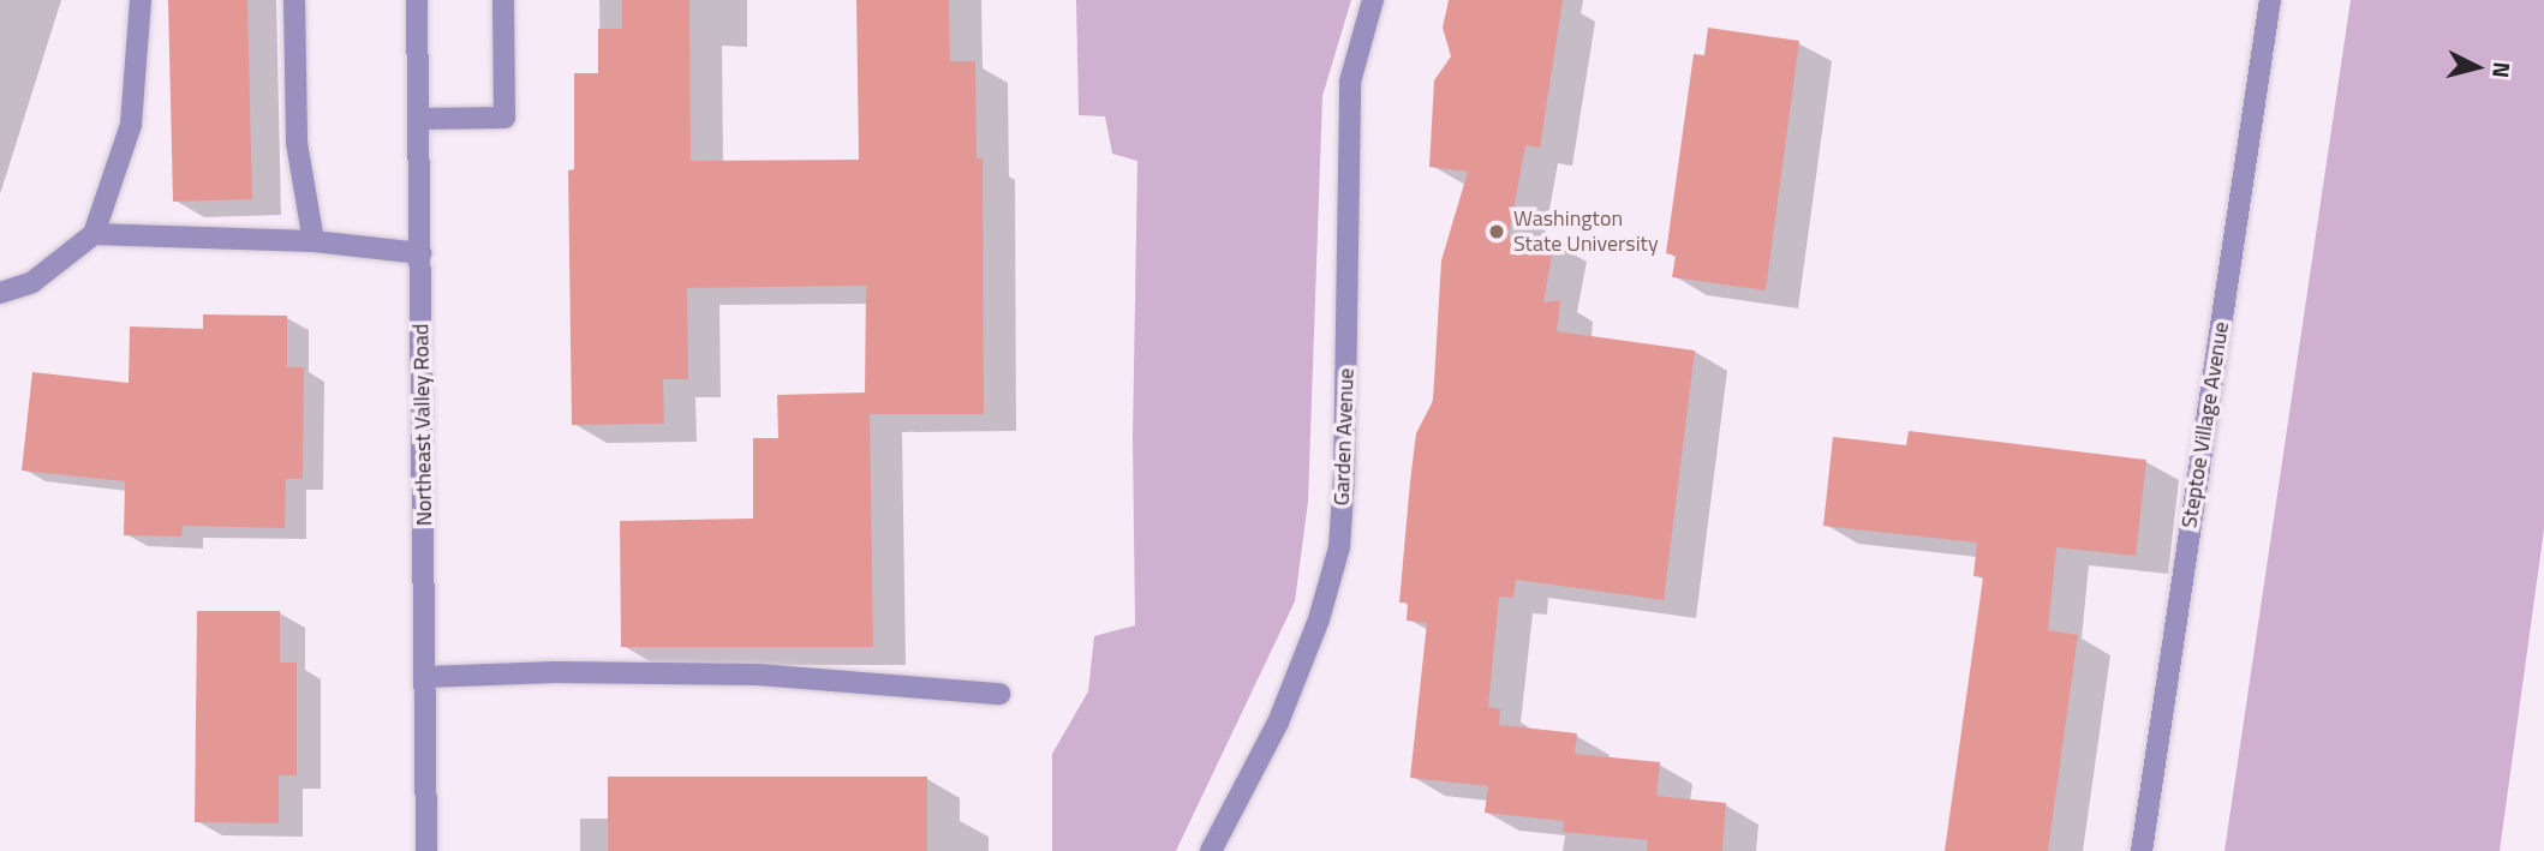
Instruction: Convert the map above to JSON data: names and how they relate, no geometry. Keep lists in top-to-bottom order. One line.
{"streets":{"street":["Northeast Valley Road","Steptoe Village Avenue","Garden Avenue"]},"places":["Washington State University"],"north":"right"}
